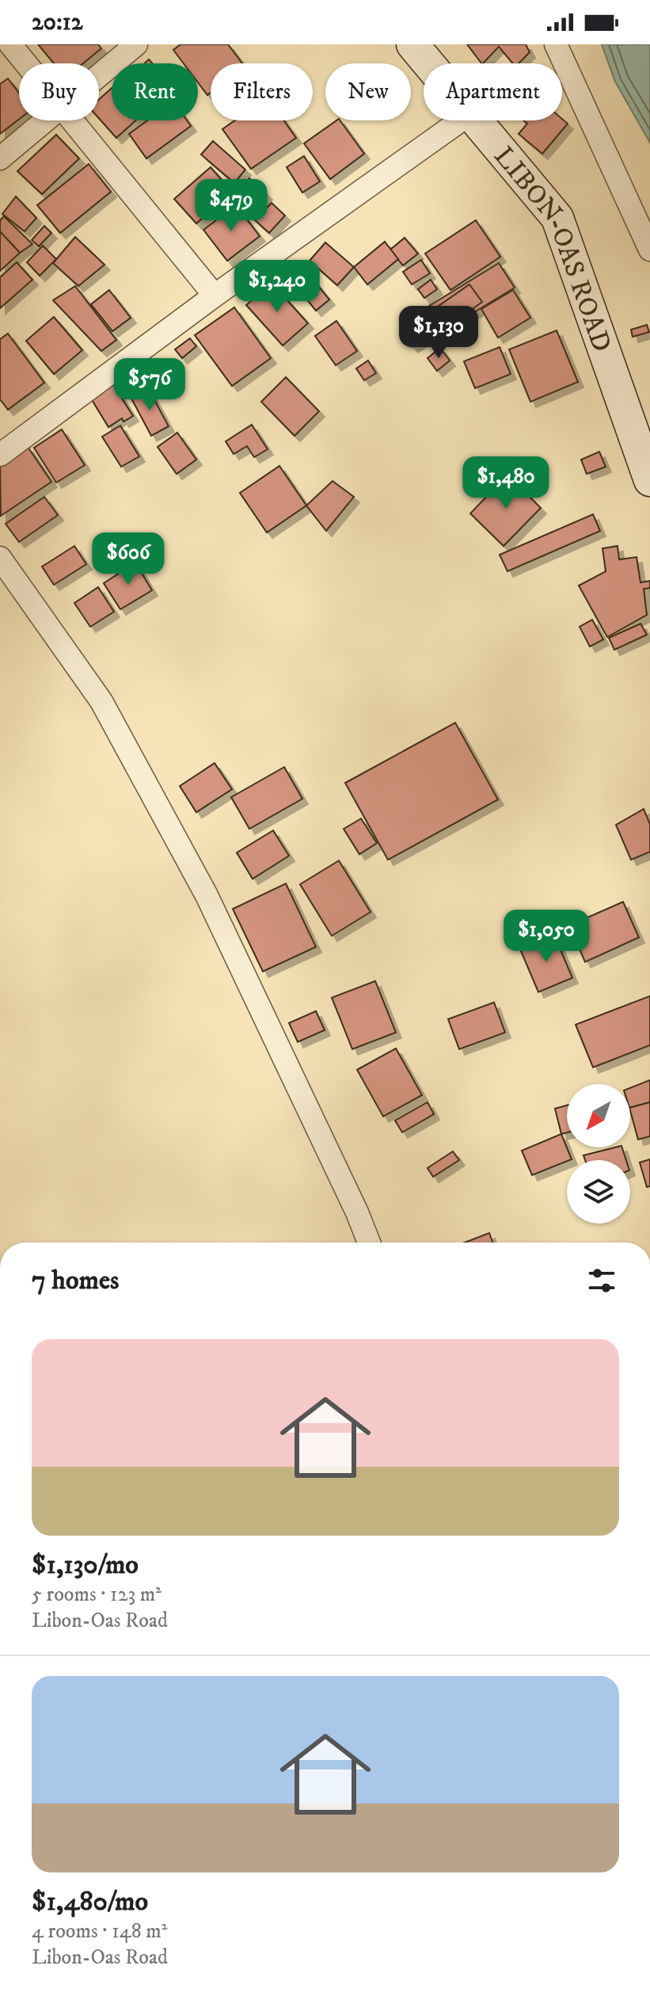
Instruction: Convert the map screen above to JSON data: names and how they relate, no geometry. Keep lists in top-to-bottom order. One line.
{"streets":{"main road":["LIBON-OAS ROAD"]},"north":"bottom left","page":{"status":"20:12","chip":["Buy","Rent","Filters","New","Apartment"],"price":["$479","$1,240","$1,130","$576","$1,480","$606","$1,050"],"heading":"7 homes","list":[{"name":"$1,130/mo","note":"5 rooms · 123 m² · Libon-Oas Road"},{"name":"$1,480/mo","note":"4 rooms · 148 m² · Libon-Oas Road"}]}}
